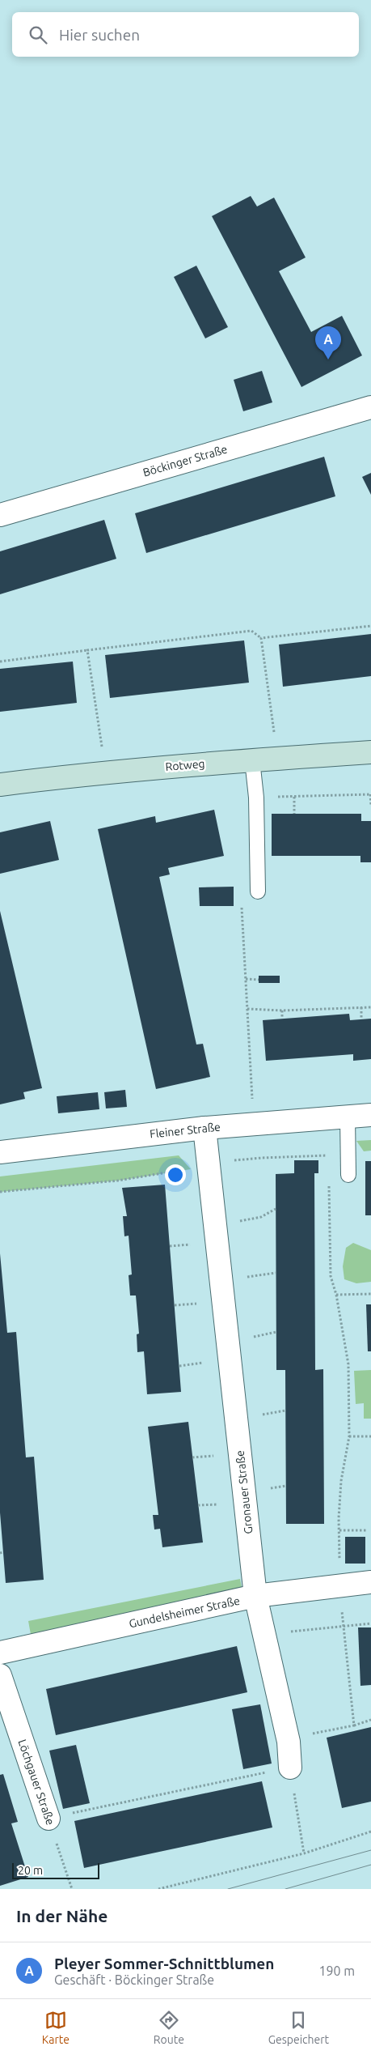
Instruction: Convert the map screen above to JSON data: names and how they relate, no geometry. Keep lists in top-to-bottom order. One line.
{"streets":{"main road":["Rotweg"],"street":["Böckinger Straße","Fleiner Straße","Gronauer Straße","Gundelsheimer Straße","Löchgauer Straße"]},"crossings":[["Fleiner Straße","Gronauer Straße"],["Gronauer Straße","Gundelsheimer Straße"]],"scale_bar":"20 m","page":{"search":"Hier suchen","pins":"A","scale":"20 m","heading":"In der Nähe","list":[{"mark":"A","name":"Pleyer Sommer-Schnittblumen","note":"Geschäft · Böckinger Straße","value":"190 m"}],"nav":["Karte","Route","Gespeichert"]}}
